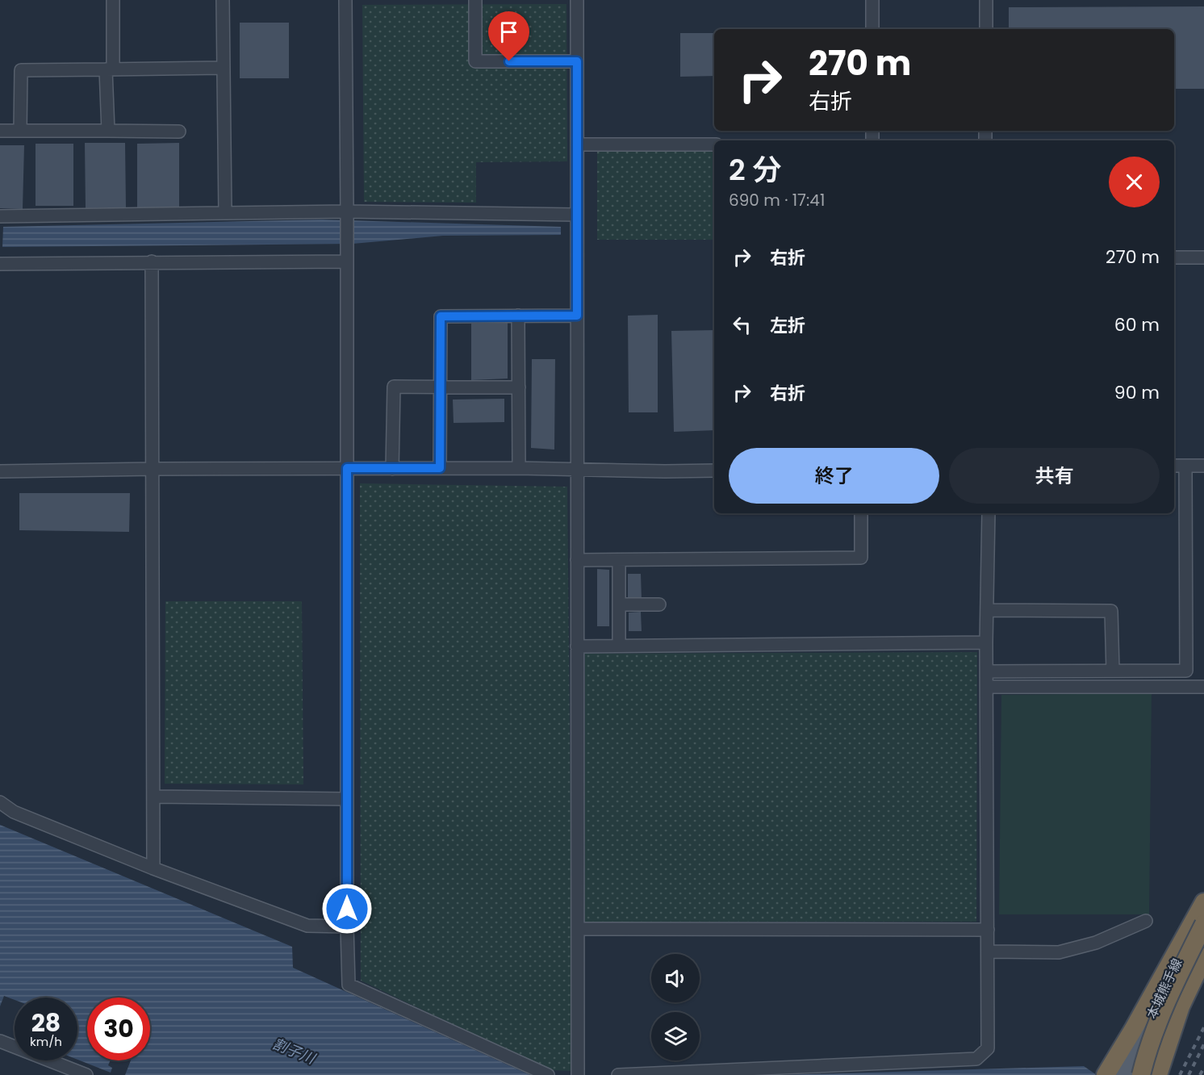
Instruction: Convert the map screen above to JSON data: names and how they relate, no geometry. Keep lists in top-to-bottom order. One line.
{"streets":{"main road":["本城熊手線"]},"water":["割子川"],"page":{"turn":["270 m","右折"],"heading":["2 分","690 m · 17:41"],"list":[{"name":"右折","value":"270 m"},{"name":"左折","value":"60 m"},{"name":"右折","value":"90 m"}],"buttons":["終了","共有"],"speed":"28 km/h","limit":"30"}}
